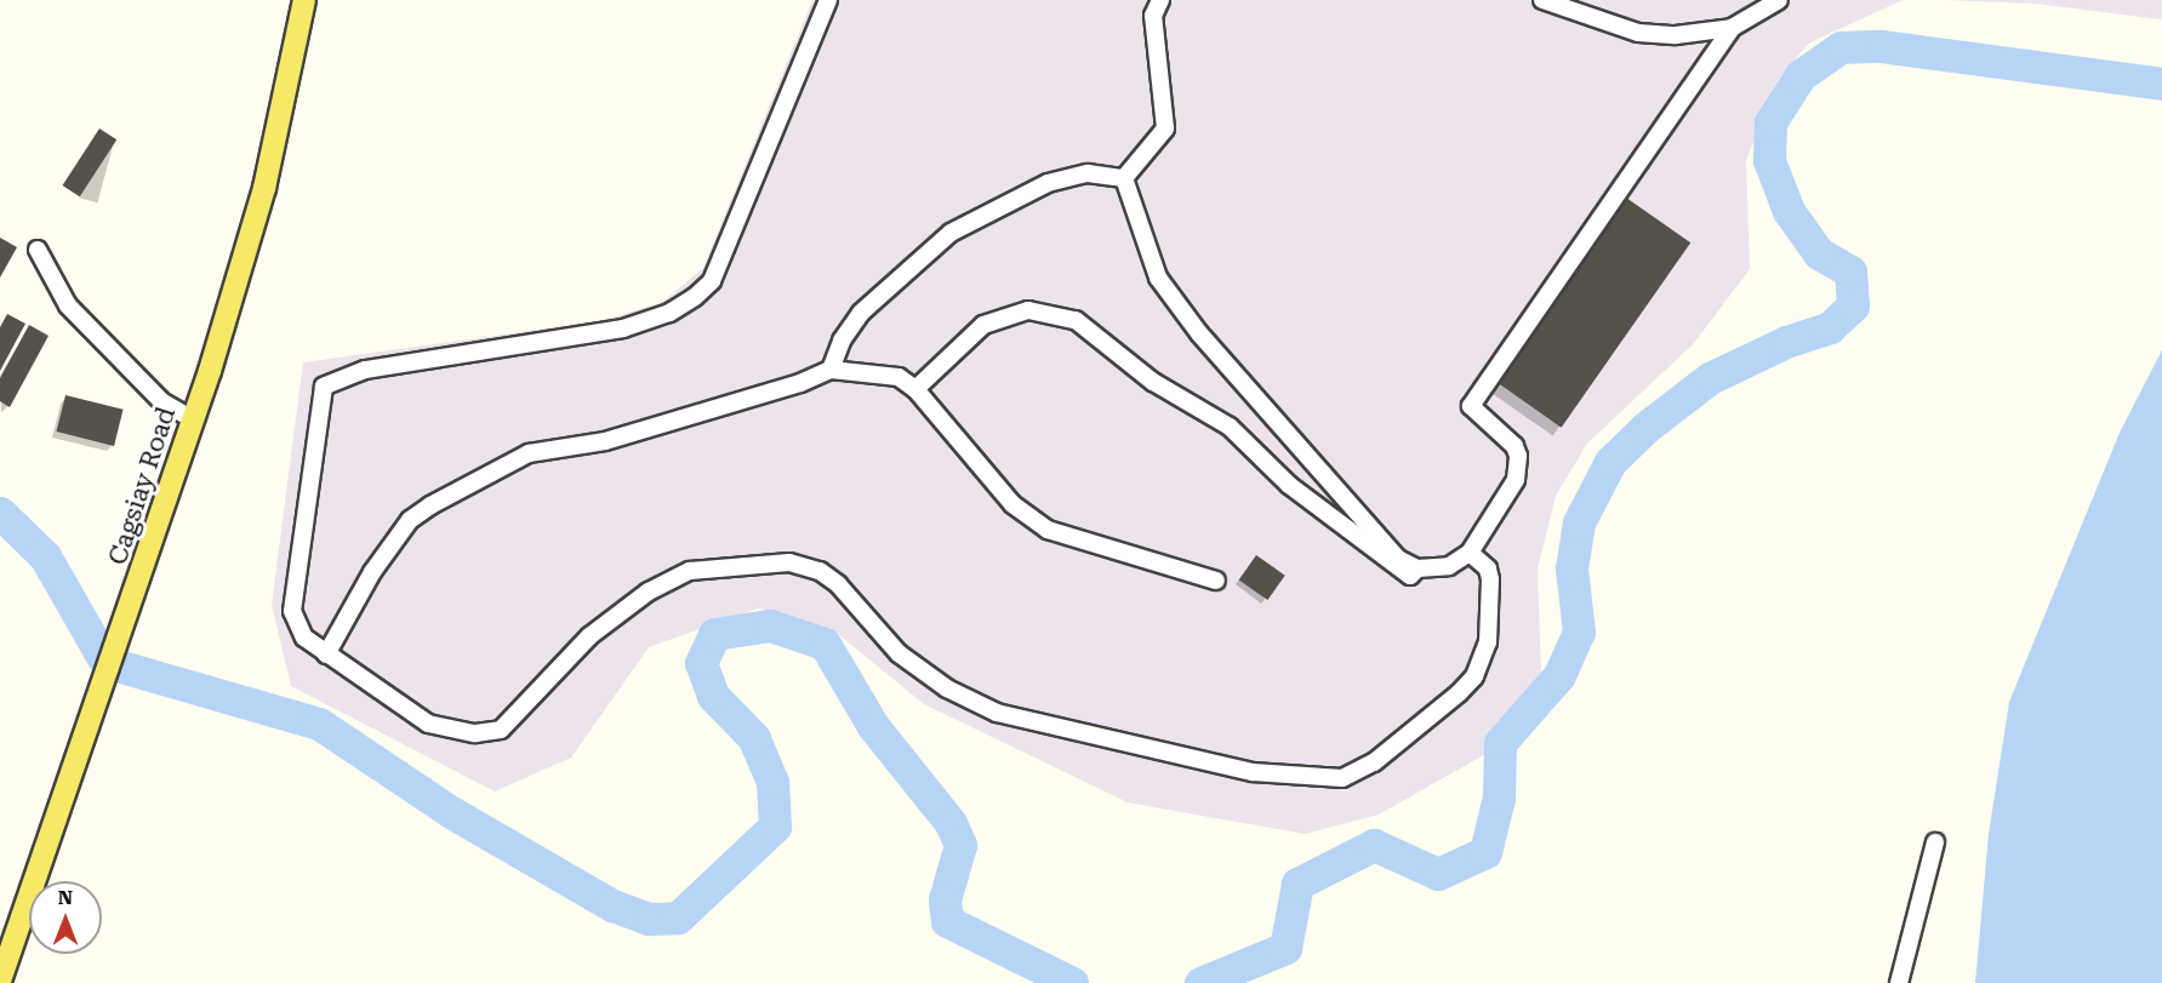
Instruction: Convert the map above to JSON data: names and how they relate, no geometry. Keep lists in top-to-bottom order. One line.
{"streets":{"main road":["Cagsiay Road"]},"north":"top"}
